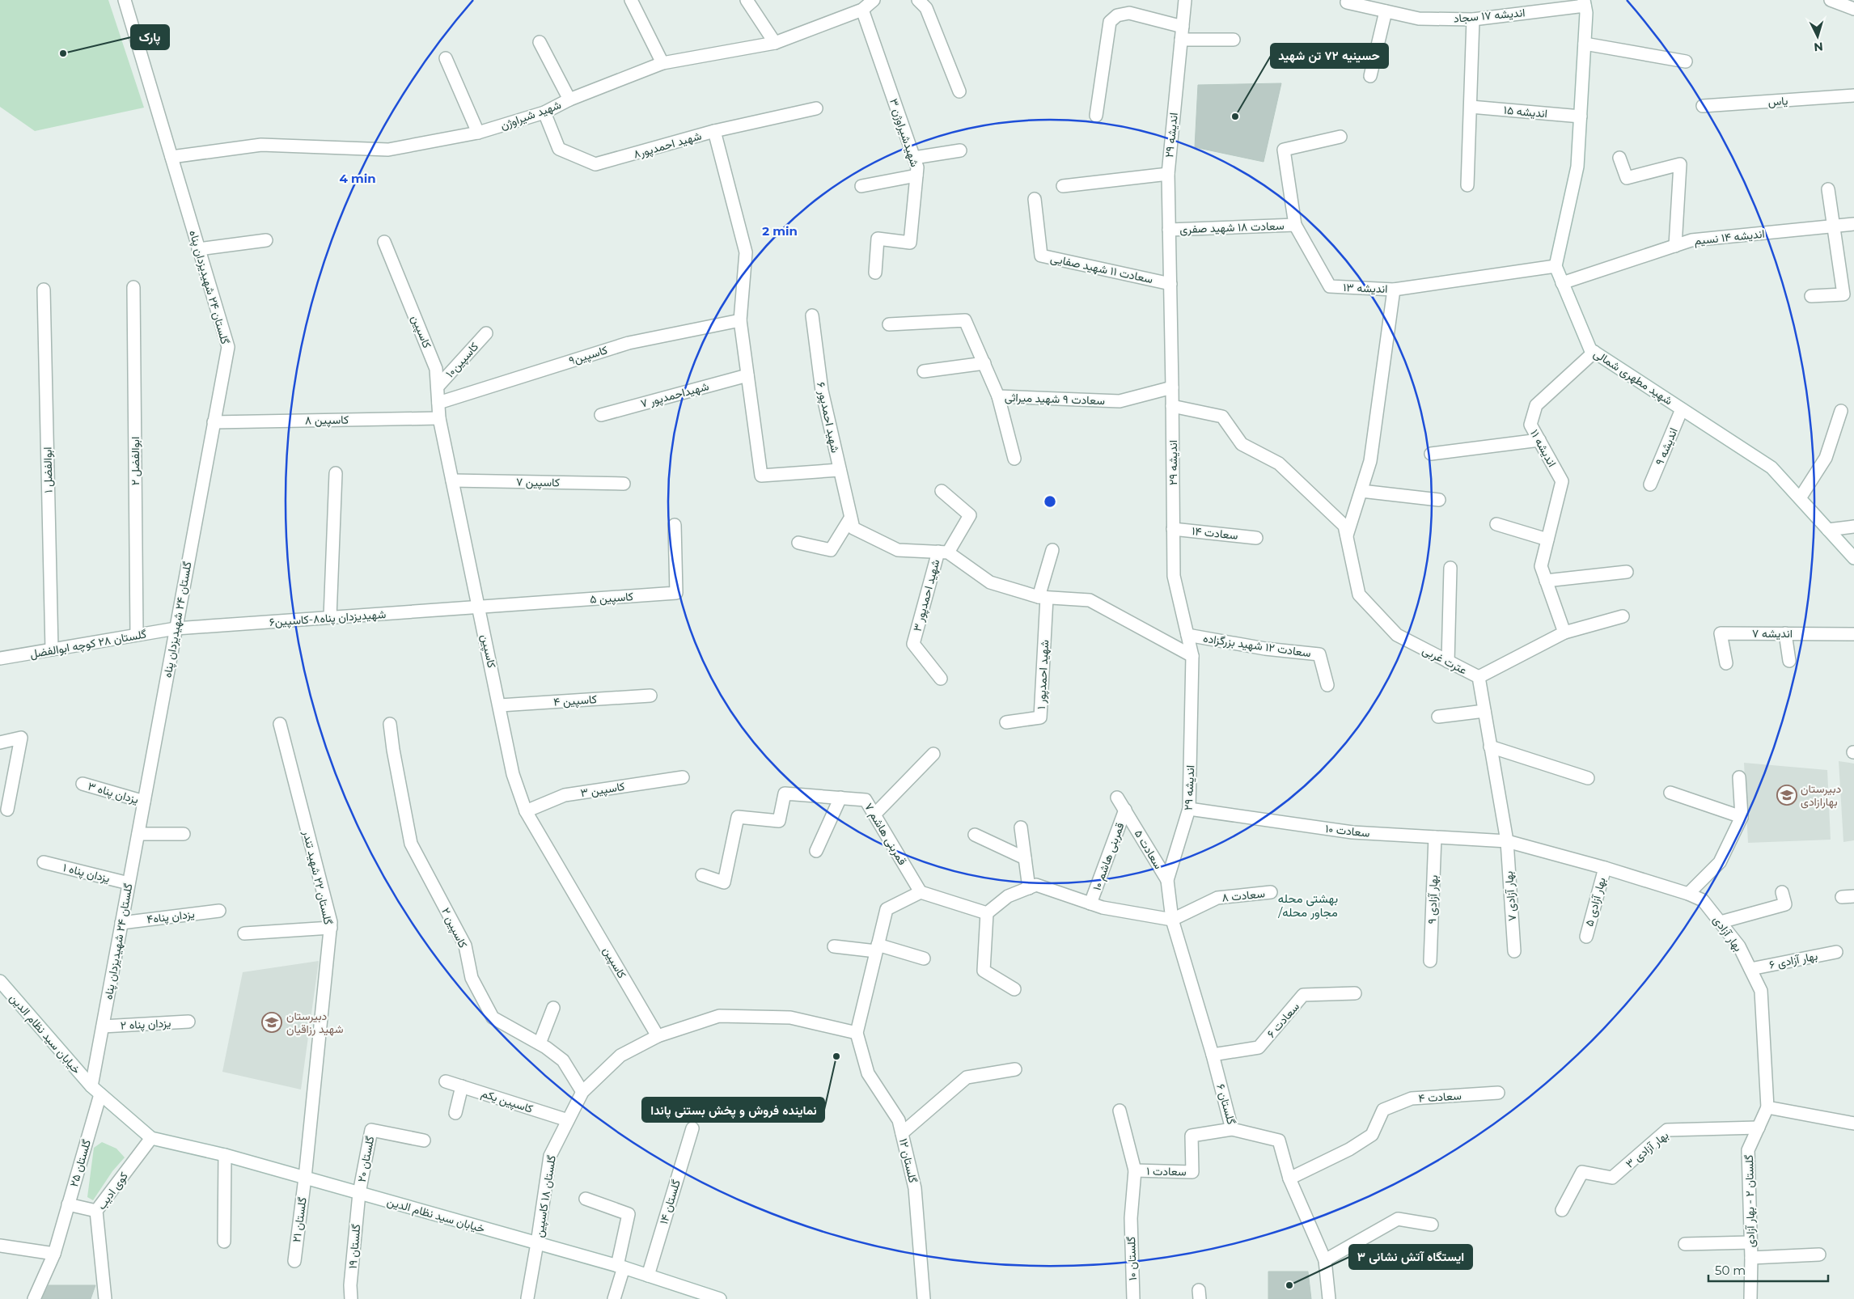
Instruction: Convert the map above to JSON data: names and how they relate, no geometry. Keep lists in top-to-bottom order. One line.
{"streets":{"street":["اندیشه ۱۷ سجاد","یاس","اندیشه ۱۵","شهید شیراوژن","شهیدشیراوژن ۳","اندیشه ۲۹","شهید احمدپور۸","سعادت ۱۸ شهید صفری","اندیشه ۱۴ نسیم","سعادت ۱۱ شهید صفایی","گلستان ۲۴ شهیدیزدان پناه","اندیشه ۱۳","کاسپین","کاسپین۹","کاسپین۱۰","شهید مطهری شمالی","شهیداحمدپور ۷","سعادت ۹ شهید میراثی","شهید احمدپور ۶","کاسپین ۸","اندیشه ۹","اندیشه ۱۱","ابوالفضل ۲","ابوالفضل ۱","کاسپین ۷","سعادت ۱۴","شهید احمدپور ۳","کاسپین ۵","شهیدیزدان پناه۸-کاسپین۶","اندیشه ۷","گلستان ۲۸ کوچه ابوالفضل","سعادت ۱۲ شهید بزرگزاده","عترت غربی","شهید احمدپور ۱","کاسپین ۴","کاسپین ۳","یزدان پناه ۳","سعادت ۱۰","قمربنی هاشم ۷","سعادت ۵","قمربنی هاشم ۱۰","یزدان پناه ۱","گلستان ۲۲ شهید تندر","سعادت ۸","بهار آزادی ۷","بهار آزادی ۹","بهار آزادی ۵","یزدان پناه۴","کاسپین ۲","بهار آزادی","بهار آزادی ۶","سعادت ۶","یزدان پناه ۲","خیابان سید نظام الدین","سعادت ۴","کاسپین یکم","گلستان ۶","بهار آزادی ۳","گلستان ۲۰","گلستان ۱۲","گلستان ۲۵","سعادت ۱","کوی ادیب","گلستان ۱۸ کاسپین","گلستان ۲ - بهار آزادی","گلستان ۱۴","گلستان ۲۱","گلستان ۱۹","گلستان ۱۰"]},"crossings":[["شهید شیراوژن","شهیدشیراوژن ۳"],["شهید شیراوژن","شهید احمدپور۸"],["شهید شیراوژن","گلستان ۲۴ شهیدیزدان پناه"],["اندیشه ۲۹","سعادت ۱۸ شهید صفری"],["اندیشه ۲۹","سعادت ۱۱ شهید صفایی"],["اندیشه ۲۹","سعادت ۹ شهید میراثی"],["اندیشه ۲۹","سعادت ۱۴"],["اندیشه ۲۹","سعادت ۱۲ شهید بزرگزاده"],["اندیشه ۲۹","سعادت ۱۰"],["اندیشه ۲۹","سعادت ۵"],["اندیشه ۲۹","سعادت ۸"],["اندیشه ۲۹","گلستان ۶"],["سعادت ۱۸ شهید صفری","اندیشه ۱۳"],["اندیشه ۱۴ نسیم","شهید مطهری شمالی"],["گلستان ۲۴ شهیدیزدان پناه","کاسپین ۸"],["گلستان ۲۴ شهیدیزدان پناه","شهیدیزدان پناه۸-کاسپین۶"],["گلستان ۲۴ شهیدیزدان پناه","گلستان ۲۸ کوچه ابوالفضل"],["گلستان ۲۴ شهیدیزدان پناه","یزدان پناه ۳"],["گلستان ۲۴ شهیدیزدان پناه","یزدان پناه ۱"],["گلستان ۲۴ شهیدیزدان پناه","یزدان پناه۴"],["گلستان ۲۴ شهیدیزدان پناه","یزدان پناه ۲"],["گلستان ۲۴ شهیدیزدان پناه","خیابان سید نظام الدین"],["گلستان ۲۴ شهیدیزدان پناه","گلستان ۲۵"],["اندیشه ۱۳","شهید مطهری شمالی"],["کاسپین","کاسپین۹"],["کاسپین","کاسپین۱۰"],["کاسپین","کاسپین ۸"],["کاسپین","کاسپین ۷"],["کاسپین","کاسپین ۵"],["کاسپین","شهیدیزدان پناه۸-کاسپین۶"],["کاسپین","کاسپین ۴"],["کاسپین","کاسپین ۳"],["کاسپین","گلستان ۱۸ کاسپین"],["شهید مطهری شمالی","اندیشه ۹"],["شهید مطهری شمالی","اندیشه ۱۱"],["ابوالفضل ۲","گلستان ۲۸ کوچه ابوالفضل"],["ابوالفضل ۱","گلستان ۲۸ کوچه ابوالفضل"],["کاسپین ۵","شهیدیزدان پناه۸-کاسپین۶"],["شهیدیزدان پناه۸-کاسپین۶","گلستان ۲۸ کوچه ابوالفضل"],["عترت غربی","سعادت ۱۰"],["عترت غربی","بهار آزادی ۷"],["عترت غربی","بهار آزادی"],["سعادت ۱۰","بهار آزادی ۷"],["سعادت ۱۰","بهار آزادی ۹"],["سعادت ۱۰","بهار آزادی"],["سعادت ۵","قمربنی هاشم ۱۰"],["گلستان ۲۲ شهید تندر","خیابان سید نظام الدین"],["گلستان ۲۲ شهید تندر","گلستان ۲۱"],["سعادت ۸","گلستان ۶"],["بهار آزادی ۷","بهار آزادی"],["بهار آزادی ۵","بهار آزادی"],["کاسپین ۲","گلستان ۱۸ کاسپین"],["بهار آزادی","بهار آزادی ۶"],["بهار آزادی","گلستان ۲ - بهار آزادی"],["سعادت ۶","گلستان ۶"],["خیابان سید نظام الدین","گلستان ۲۰"],["خیابان سید نظام الدین","گلستان ۲۵"],["خیابان سید نظام الدین","کوی ادیب"],["خیابان سید نظام الدین","گلستان ۱۸ کاسپین"],["خیابان سید نظام الدین","گلستان ۱۴"],["خیابان سید نظام الدین","گلستان ۲۱"],["خیابان سید نظام الدین","گلستان ۱۹"],["سعادت ۴","گلستان ۶"],["کاسپین یکم","گلستان ۱۸ کاسپین"],["گلستان ۶","سعادت ۱"],["بهار آزادی ۳","گلستان ۲ - بهار آزادی"],["گلستان ۲۰","گلستان ۱۹"],["گلستان ۱۲","گلستان ۱۸ کاسپین"],["سعادت ۱","گلستان ۱۰"]],"districts":["بهشتی محله /مجاور محله"],"places":{"other":["پارک","حسینیه ۷۲ تن شهید","نماینده فروش و پخش بستنی پاندا","ایستگاه آتش نشانی ۳"],"school or university":["دبیرستان بهارازادی","دبیرستان شهید رزاقیان"]},"scale_bar":"50 m","north":"bottom","rings":["4 min","2 min"]}
